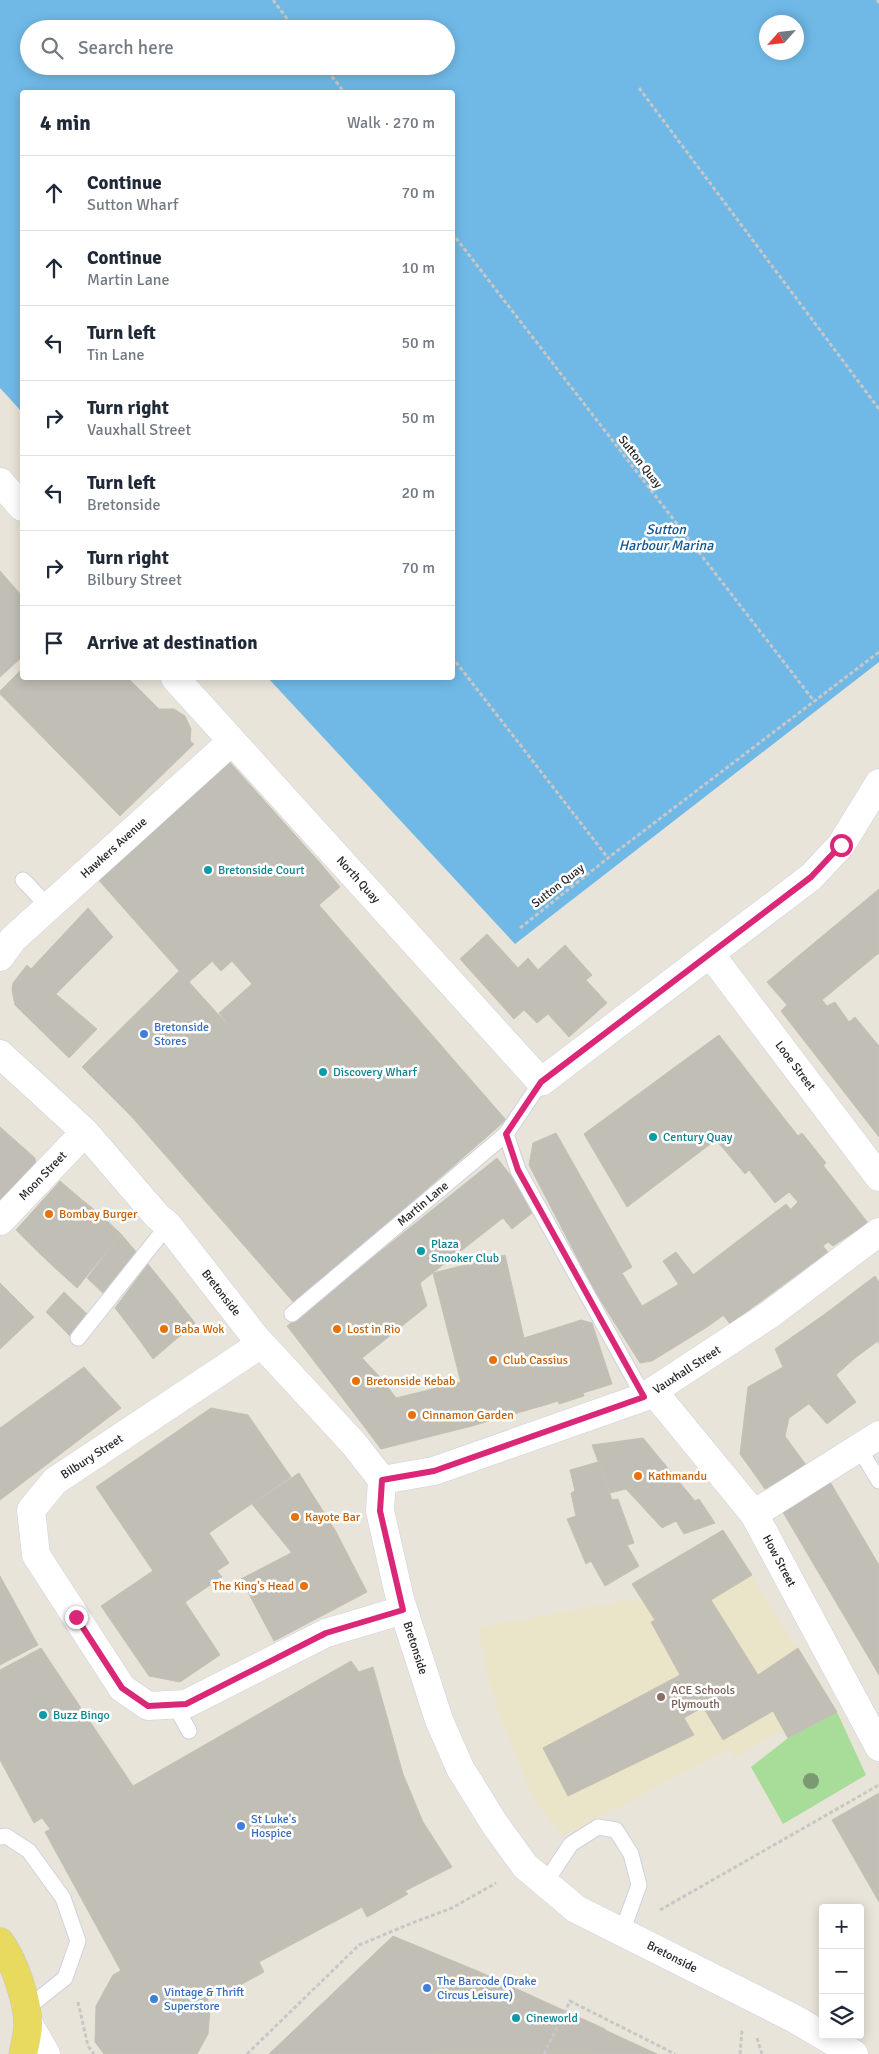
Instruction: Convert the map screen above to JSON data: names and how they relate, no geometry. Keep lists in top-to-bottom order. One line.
{"streets":{"street":["Hawkers Avenue","North Quay","Looe Street","Moon Street","Bretonside","Vauxhall Street","Bilbury Street","How Street"],"lane":["Martin Lane"],"path":["Sutton Quay"]},"crossings":[["Hawkers Avenue","North Quay"],["North Quay","Martin Lane"],["Moon Street","Bretonside"],["Bretonside","Vauxhall Street"],["Bretonside","Bilbury Street"],["Vauxhall Street","How Street"]],"water":["Sutton Harbour Marina"],"places":["Bretonside Court","Bretonside Stores","Discovery Wharf","Century Quay","Bombay Burger","Plaza Snooker Club","Baba Wok","Lost in Rio","Club Cassius","Bretonside Kebab","Cinnamon Garden","Kathmandu","Kayote Bar","The King's Head","ACE Schools Plymouth","Buzz Bingo","St Luke's Hospice","The Barcode (Drake Circus Leisure)","Vintage & Thrift Superstore","Cineworld"],"north":"bottom left","page":{"search":"Search here","heading":["4 min","Walk · 270 m"],"list":[["Continue","Sutton Wharf","70 m"],["Continue","Martin Lane","10 m"],["Turn left","Tin Lane","50 m"],["Turn right","Vauxhall Street","50 m"],["Turn left","Bretonside","20 m"],["Turn right","Bilbury Street","70 m"],"Arrive at destination"],"map_buttons":["+","−"]}}
